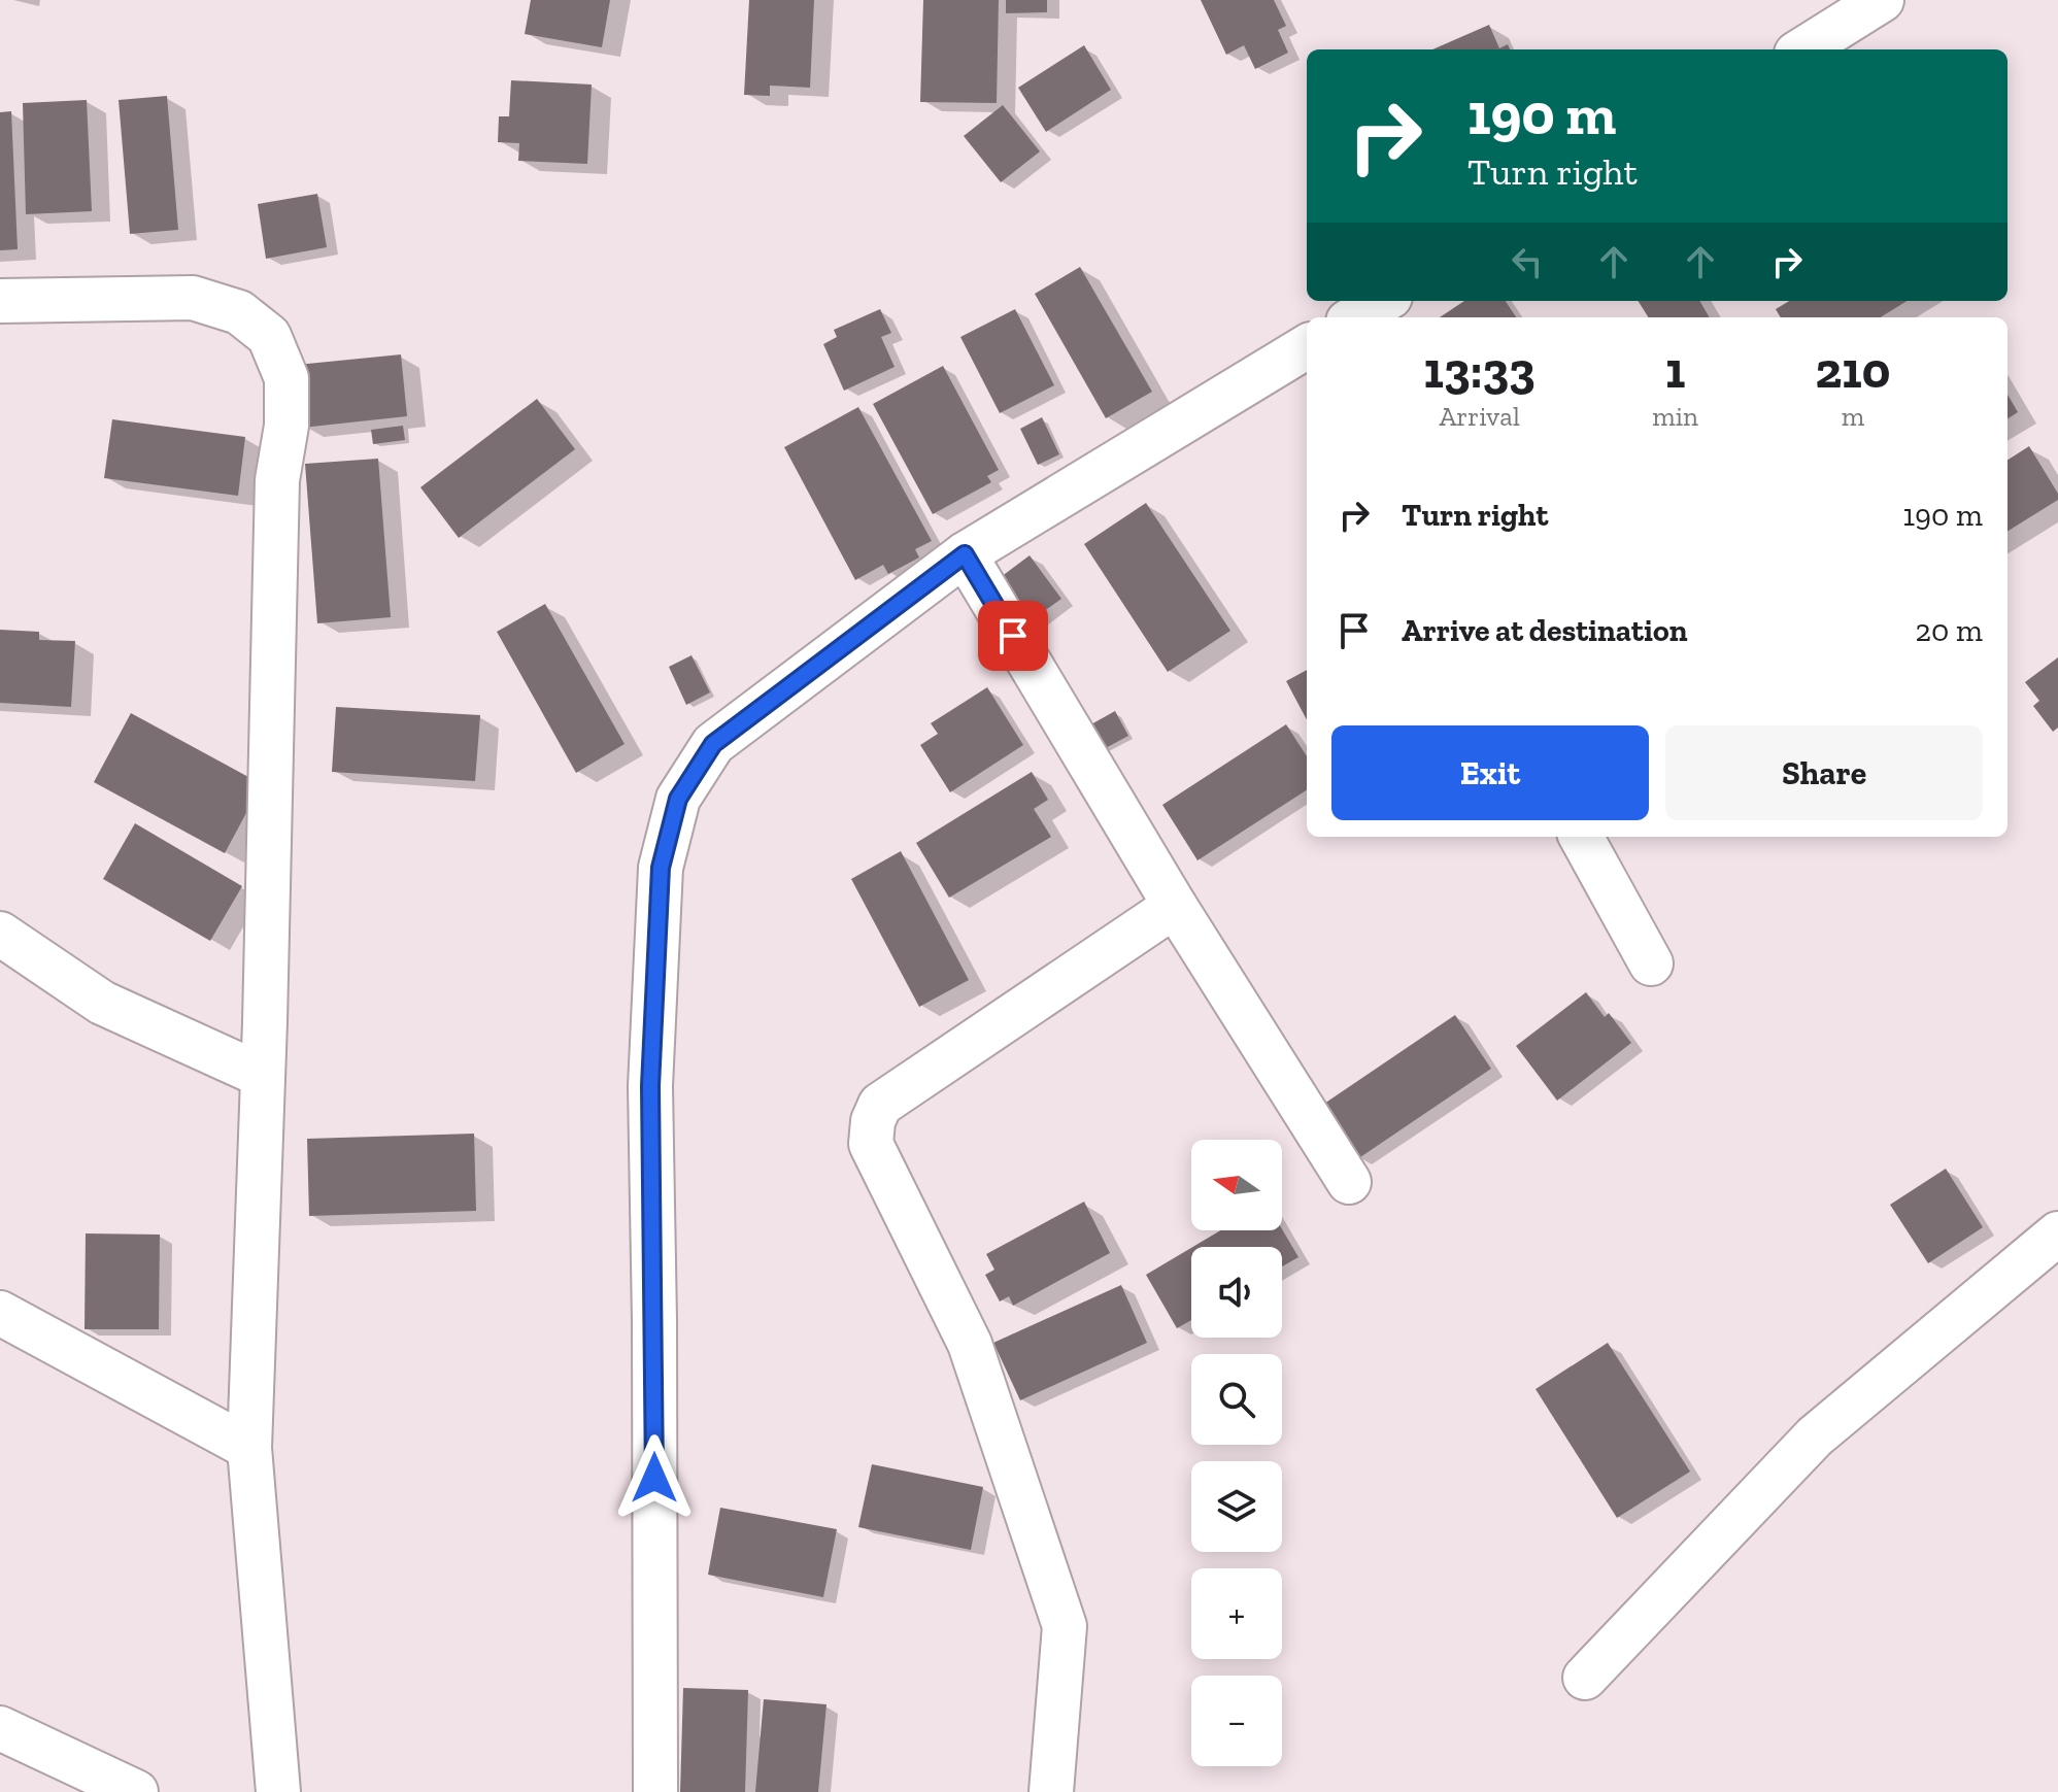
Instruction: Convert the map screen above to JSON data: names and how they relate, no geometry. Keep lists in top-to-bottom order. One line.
{"north":"left","page":{"turn":["190 m","Turn right"],"eta":["13:33","Arrival","1","min","210","m"],"list":[{"name":"Turn right","value":"190 m"},{"name":"Arrive at destination","value":"20 m"}],"buttons":["Exit","Share"],"map_buttons":["+","−"]}}
